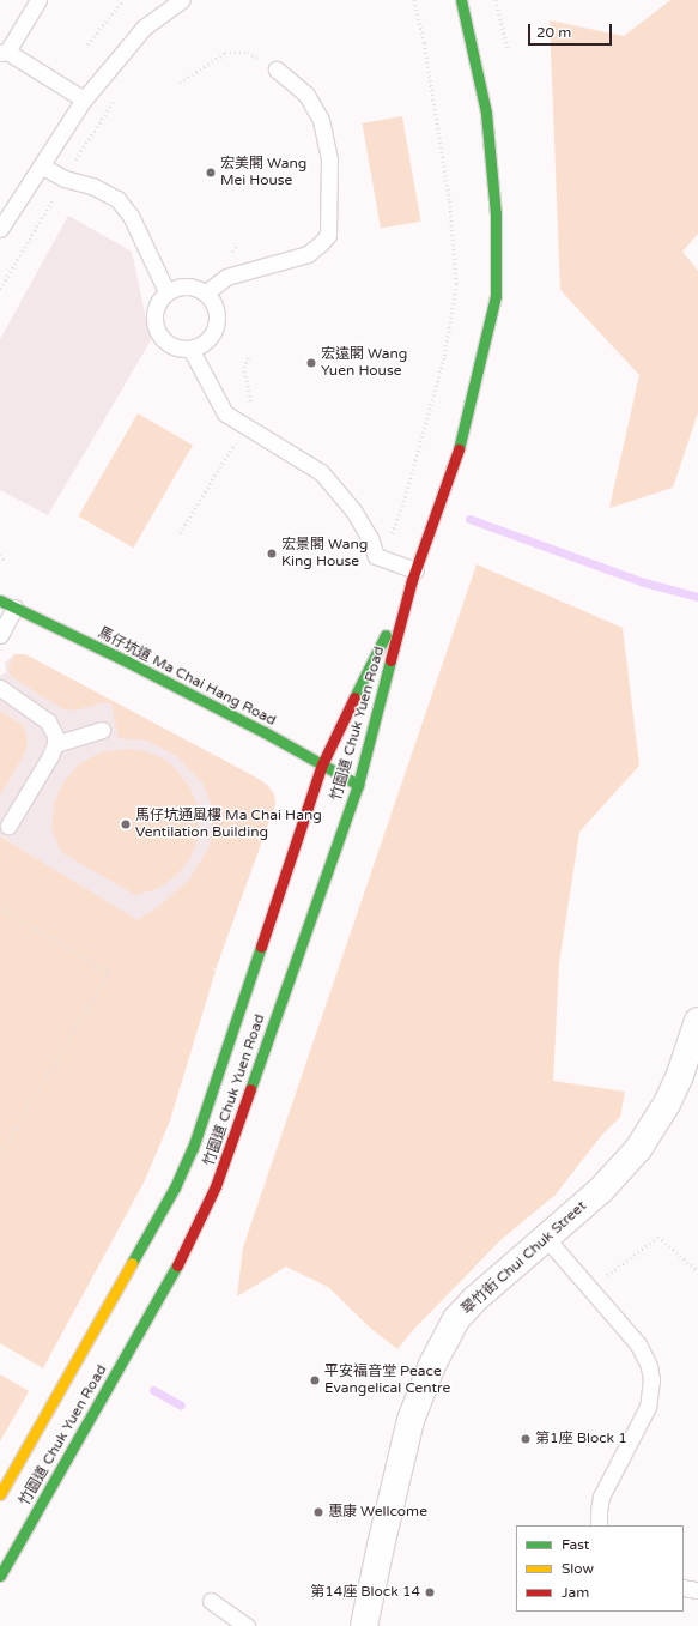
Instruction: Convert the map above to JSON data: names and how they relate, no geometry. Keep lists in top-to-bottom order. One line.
{"streets":{"main road":["馬仔坑道 Ma Chai Hang Road","竹園道 Chuk Yuen Road"],"street":["翠竹街 Chui Chuk Street"]},"crossings":[["馬仔坑道 Ma Chai Hang Road","竹園道 Chuk Yuen Road"]],"places":["宏美閣 Wang Mei House","宏遠閣 Wang Yuen House","宏景閣 Wang King House","馬仔坑通風樓 Ma Chai Hang Ventilation Building","平安福音堂 Peace Evangelical Centre","第1座 Block 1","惠康 Wellcome","第14座 Block 14"],"legend":["Fast","Slow","Jam"],"scale_bar":"20 m"}
